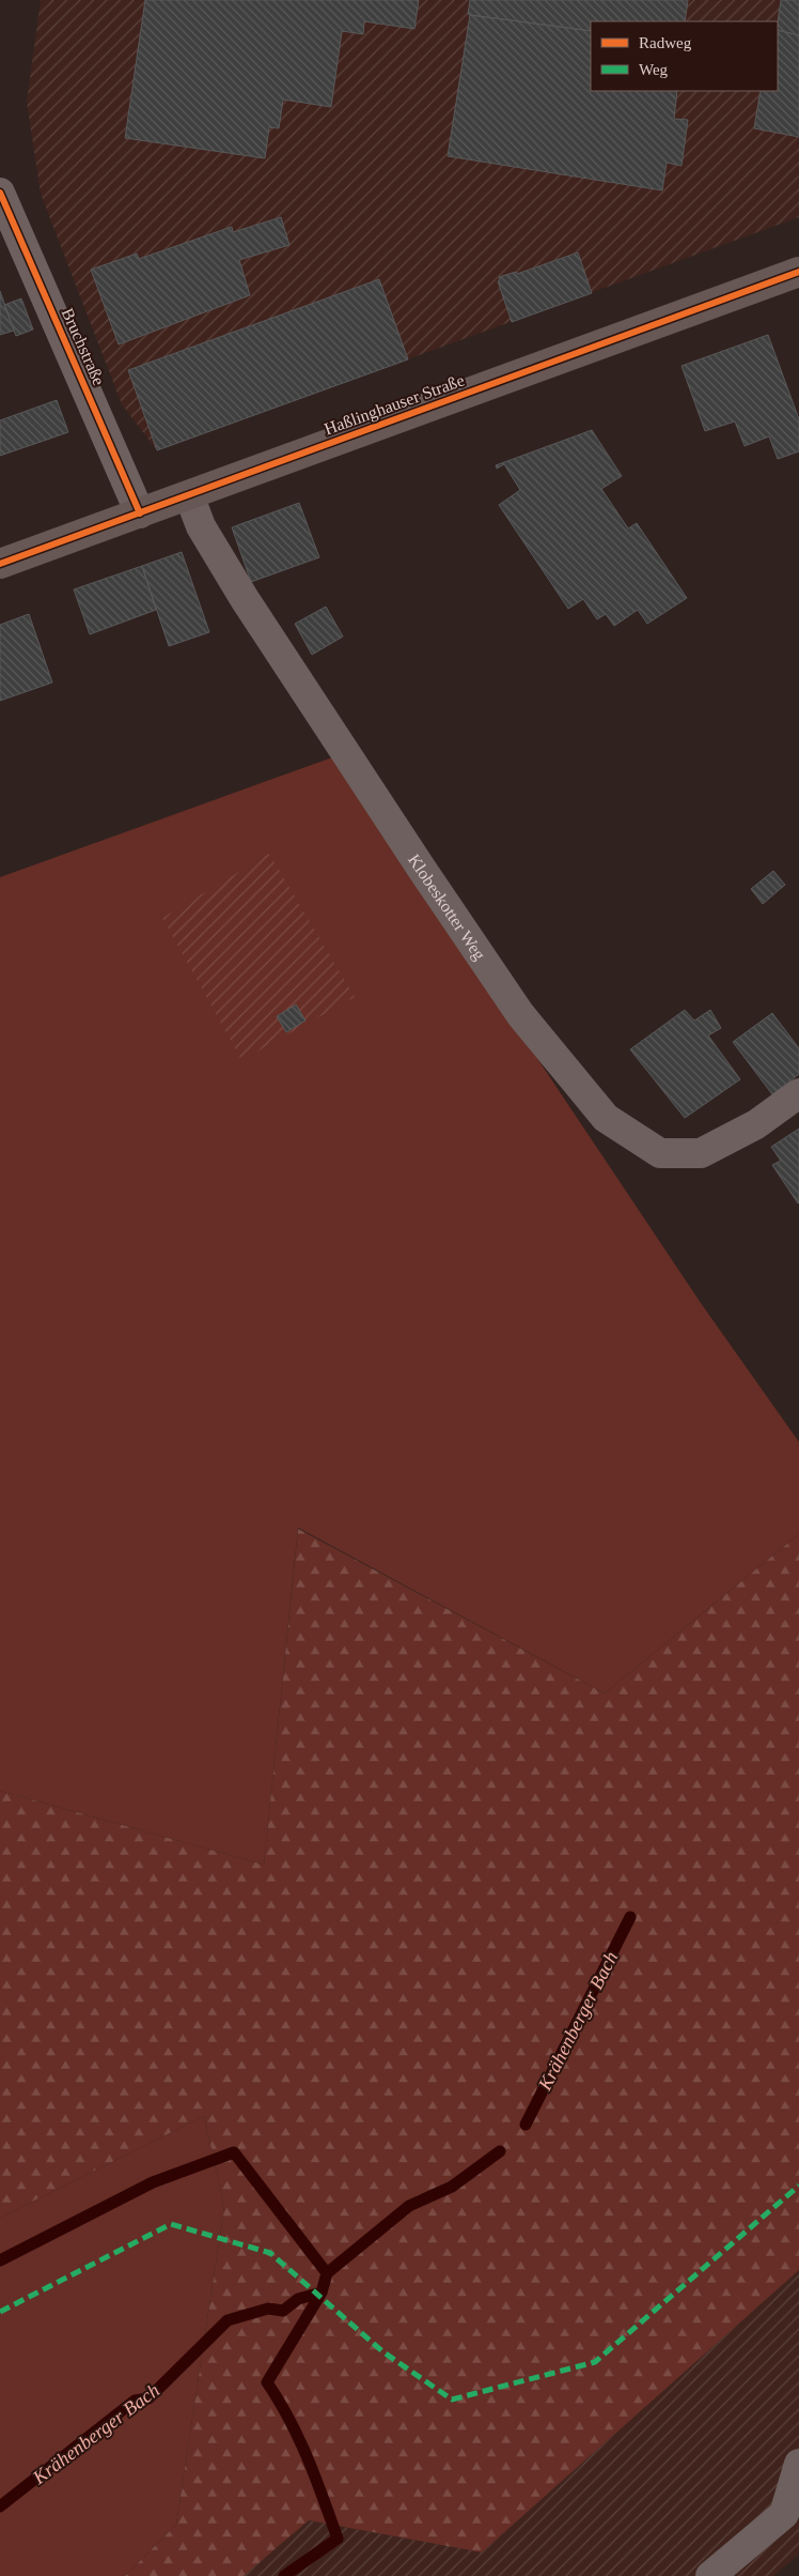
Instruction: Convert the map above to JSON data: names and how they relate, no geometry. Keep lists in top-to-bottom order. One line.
{"streets":{"main road":["Haßlinghauser Straße"],"street":["Bruchstraße","Klobeskotter Weg"]},"crossings":[["Bruchstraße","Haßlinghauser Straße"],["Haßlinghauser Straße","Klobeskotter Weg"]],"water":["Krähenberger Bach"],"legend":["Radweg","Weg"]}
